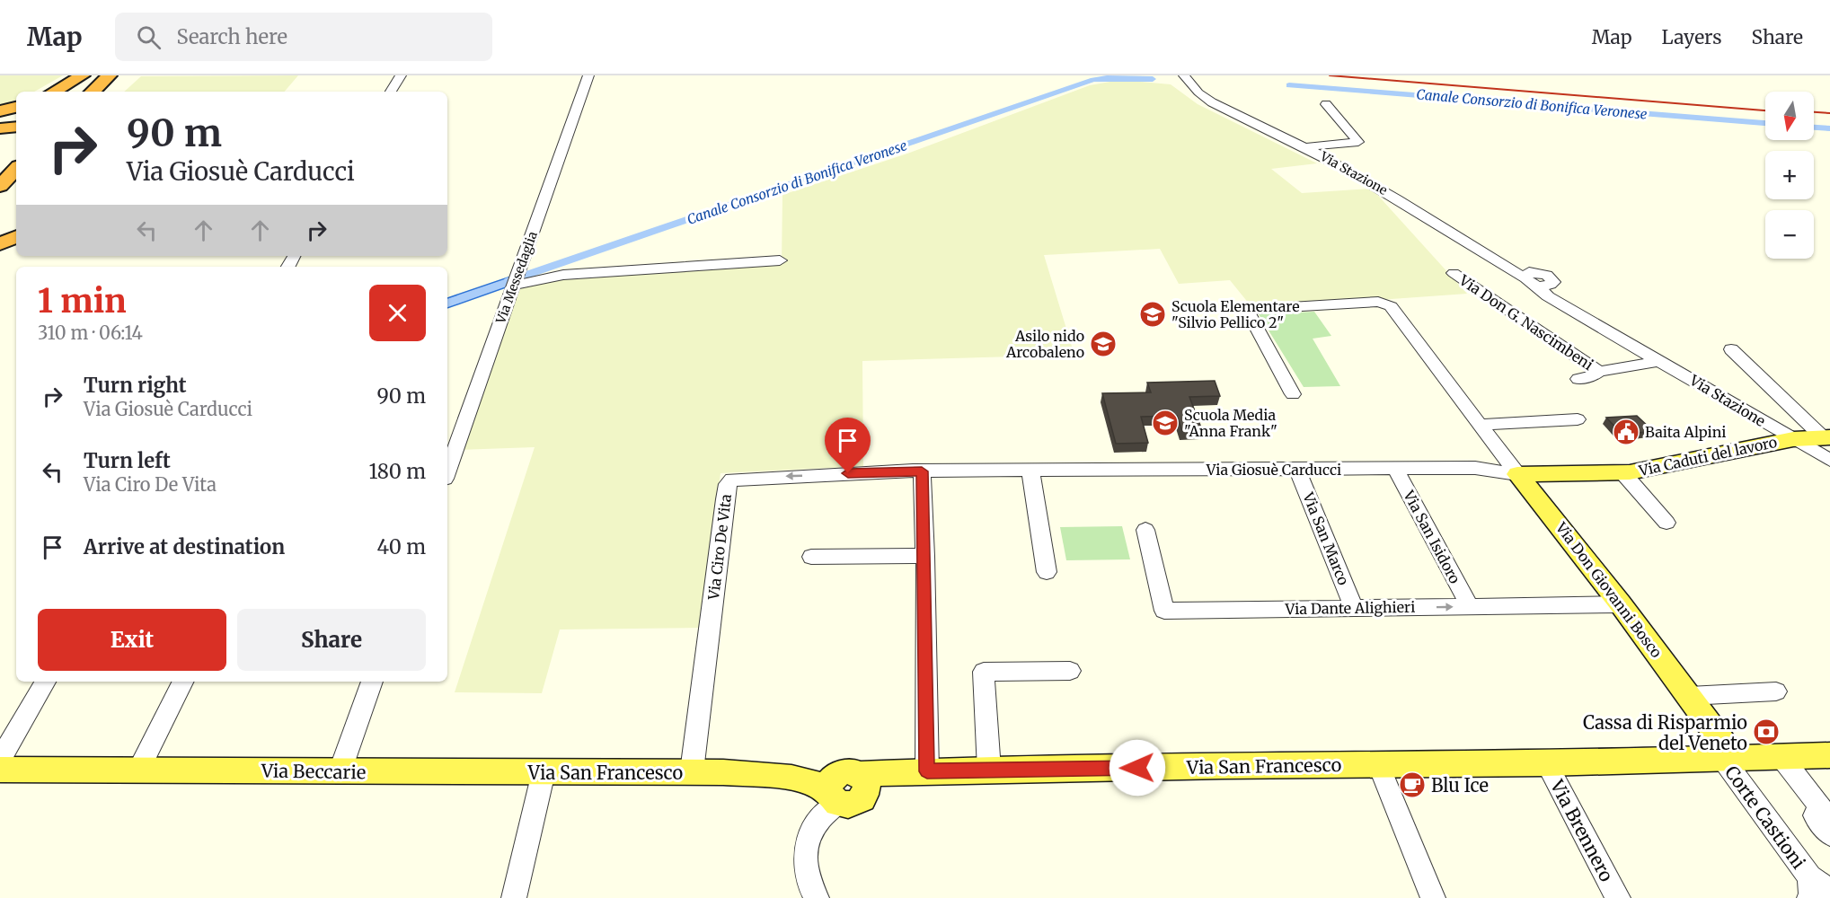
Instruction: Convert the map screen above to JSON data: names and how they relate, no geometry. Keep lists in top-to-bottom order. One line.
{"streets":{"main road":["Via Caduti del lavoro","Via Don Giovanni Bosco","Via San Francesco","Via Beccarie"],"street":["Via Stazione","Via Messedaglia","Via Don G. Nascimbeni","Via Giosuè Carducci","Via San Isidoro","Via San Marco","Via Ciro De Vita","Via Dante Alighieri","Corte Castioni","Via Brennero"]},"crossings":[["Via Stazione","Via Don G. Nascimbeni"],["Via Stazione","Via Caduti del lavoro"],["Via Caduti del lavoro","Via Giosuè Carducci"],["Via Caduti del lavoro","Via Don Giovanni Bosco"],["Via Giosuè Carducci","Via San Isidoro"],["Via Giosuè Carducci","Via San Marco"],["Via Giosuè Carducci","Via Ciro De Vita"],["Via Giosuè Carducci","Via Don Giovanni Bosco"],["Via San Isidoro","Via Dante Alighieri"],["Via San Marco","Via Dante Alighieri"],["Via Ciro De Vita","Via San Francesco"],["Via Don Giovanni Bosco","Via Dante Alighieri"],["Via Don Giovanni Bosco","Via San Francesco"],["Via Don Giovanni Bosco","Corte Castioni"],["Via San Francesco","Via Beccarie"],["Via San Francesco","Corte Castioni"],["Via San Francesco","Via Brennero"]],"water":["Canale Consorzio di Bonifica Veronese"],"places":{"school or university":["Scuola Elementare \"Silvio Pellico 2\"","Asilo nido Arcobaleno","Scuola Media \"Anna Frank\""],"public building":["Baita Alpini"],"bank":["Cassa di Risparmio del Veneto"],"cafe":["Blu Ice"]},"north":"bottom","page":{"header":"Map","search":"Search here","nav":["Map","Layers","Share"],"map_buttons":["+","−"],"turn":["90 m","Via Giosuè Carducci"],"heading":["1 min","310 m · 06:14"],"list":[{"name":"Turn right","note":"Via Giosuè Carducci","value":"90 m"},{"name":"Turn left","note":"Via Ciro De Vita","value":"180 m"},{"name":"Arrive at destination","value":"40 m"}],"buttons":["Exit","Share"]}}
